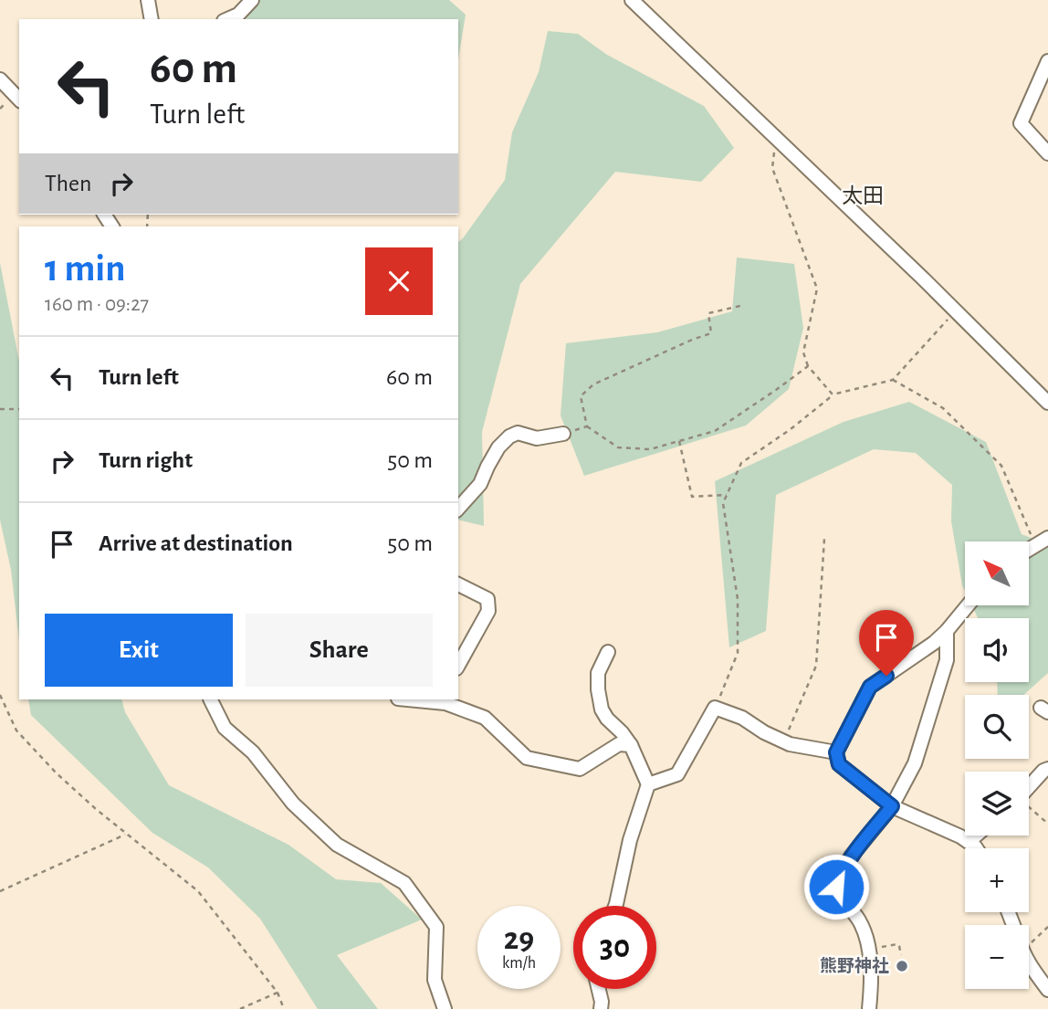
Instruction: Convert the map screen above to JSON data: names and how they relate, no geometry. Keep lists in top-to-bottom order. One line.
{"districts":["太田"],"places":["熊野神社"],"north":"top left","page":{"turn":["60 m","Turn left"],"then":"Then","heading":["1 min","160 m · 09:27"],"list":[{"name":"Turn left","value":"60 m"},{"name":"Turn right","value":"50 m"},{"name":"Arrive at destination","value":"50 m"}],"map_buttons":["+","−"],"buttons":["Exit","Share"],"speed":"29 km/h","limit":"30"}}
